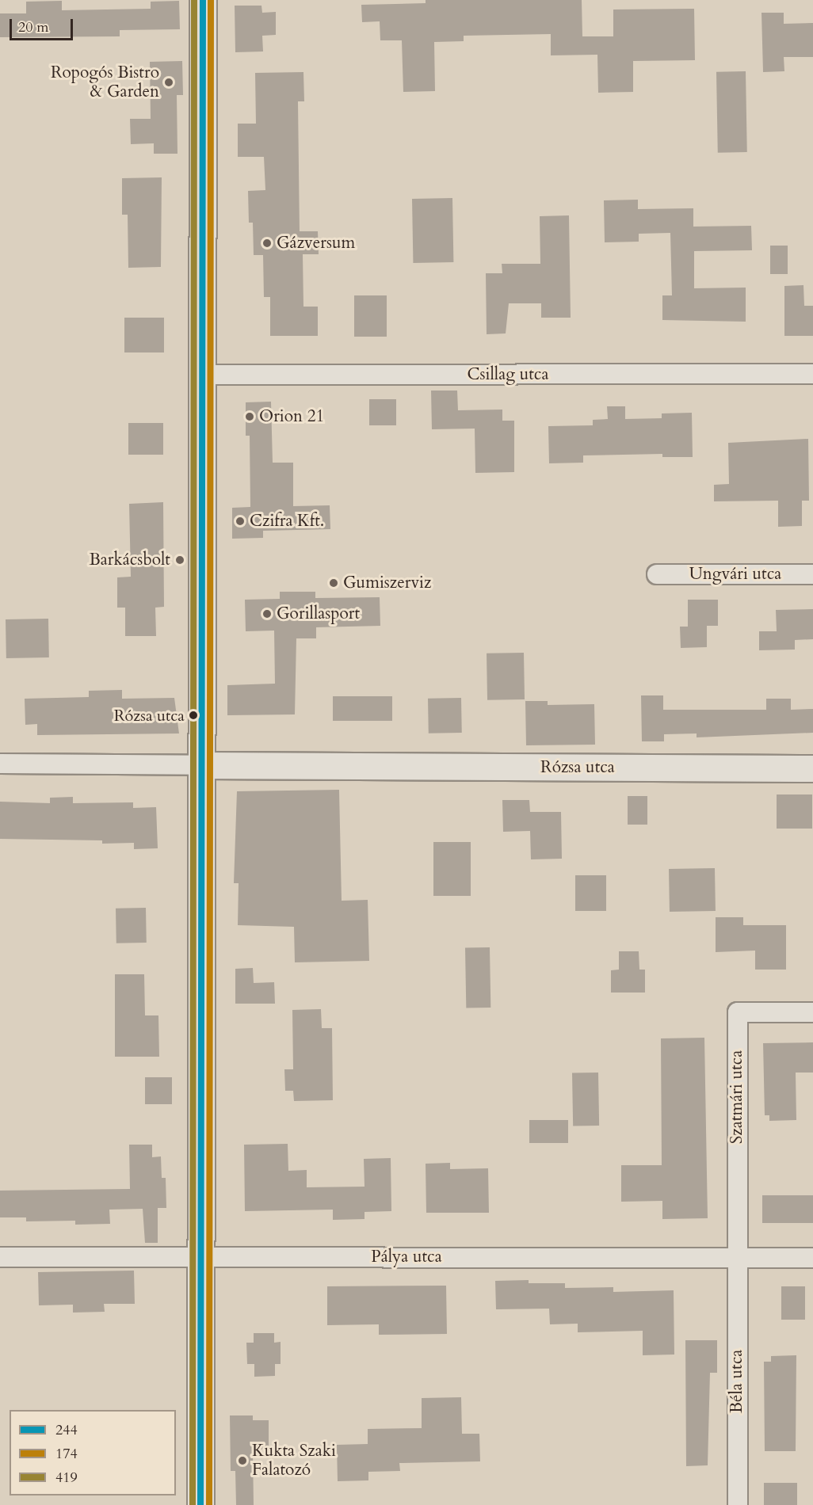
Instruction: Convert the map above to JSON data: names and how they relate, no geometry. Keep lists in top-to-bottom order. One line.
{"streets":{"main road":["Rózsa utca"],"street":["Csillag utca","Ungvári utca","Szatmári utca","Pálya utca","Béla utca"]},"crossings":[["Szatmári utca","Pálya utca"],["Szatmári utca","Béla utca"],["Pálya utca","Béla utca"]],"places":["Ropogós Bistro & Garden","Gázversum","Orion 21","Czifra Kft.","Barkácsbolt","Gumiszerviz","Gorillasport","Rózsa utca","Kukta Szaki Falatozó"],"lines":["transit line 244","transit line 174","transit line 419"],"legend":["244","174","419"],"scale_bar":"20 m"}
